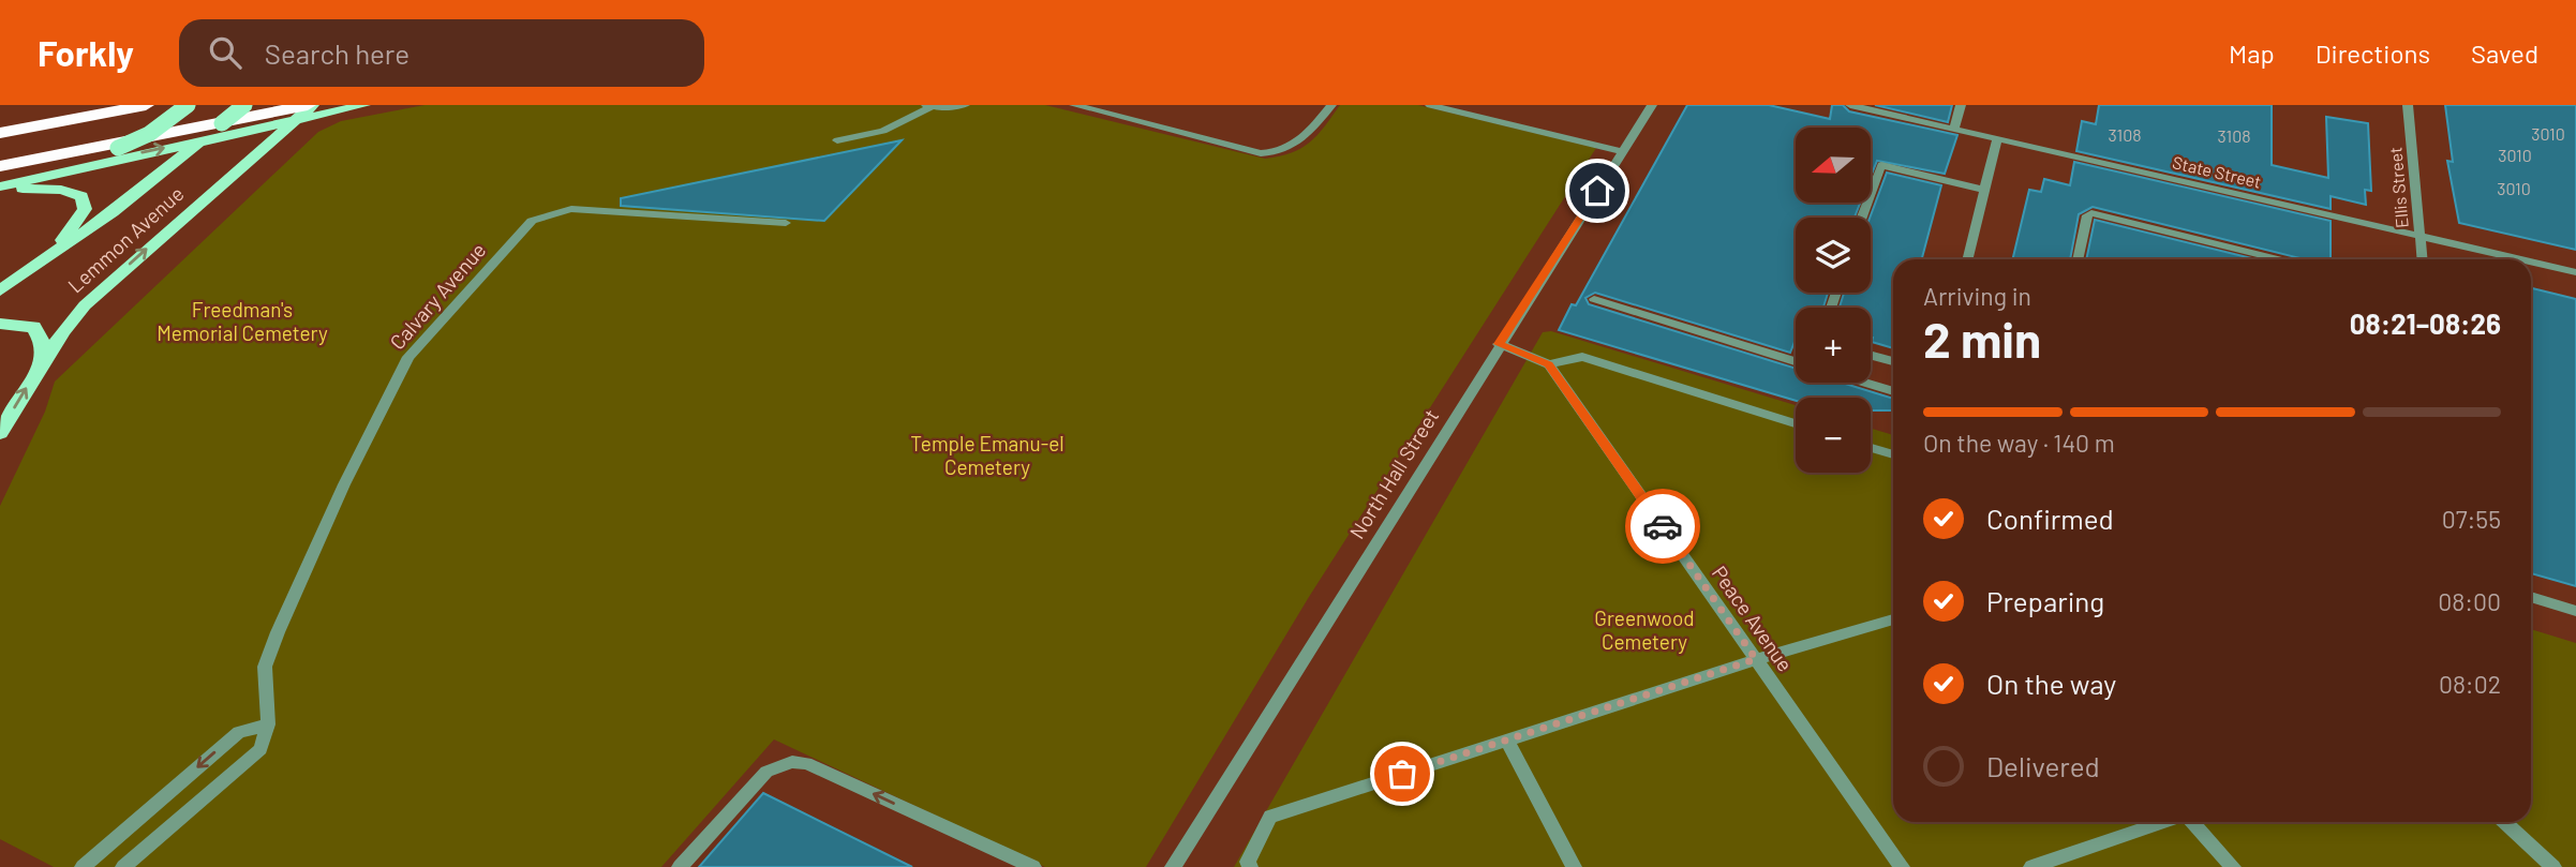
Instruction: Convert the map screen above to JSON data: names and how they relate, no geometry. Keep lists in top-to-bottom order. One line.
{"streets":{"main road":["Lemmon Avenue"],"street":["State Street","Ellis Street","Calvary Avenue","North Hall Street","Peace Avenue"]},"crossings":[["State Street","Ellis Street"]],"parks":["Freedman's Memorial Cemetery","Temple Emanu-el Cemetery","Greenwood Cemetery"],"house_numbers":["3010","3108","3108","3010","3010"],"north":"left","page":{"header":"Forkly","search":"Search here","nav":["Map","Directions","Saved"],"map_buttons":["+","−"],"heading":["2 min","Arriving in","08:21–08:26"],"bar":"On the way · 140 m","list":[["Confirmed","07:55"],["Preparing","08:00"],["On the way","08:02"],"Delivered"]}}
